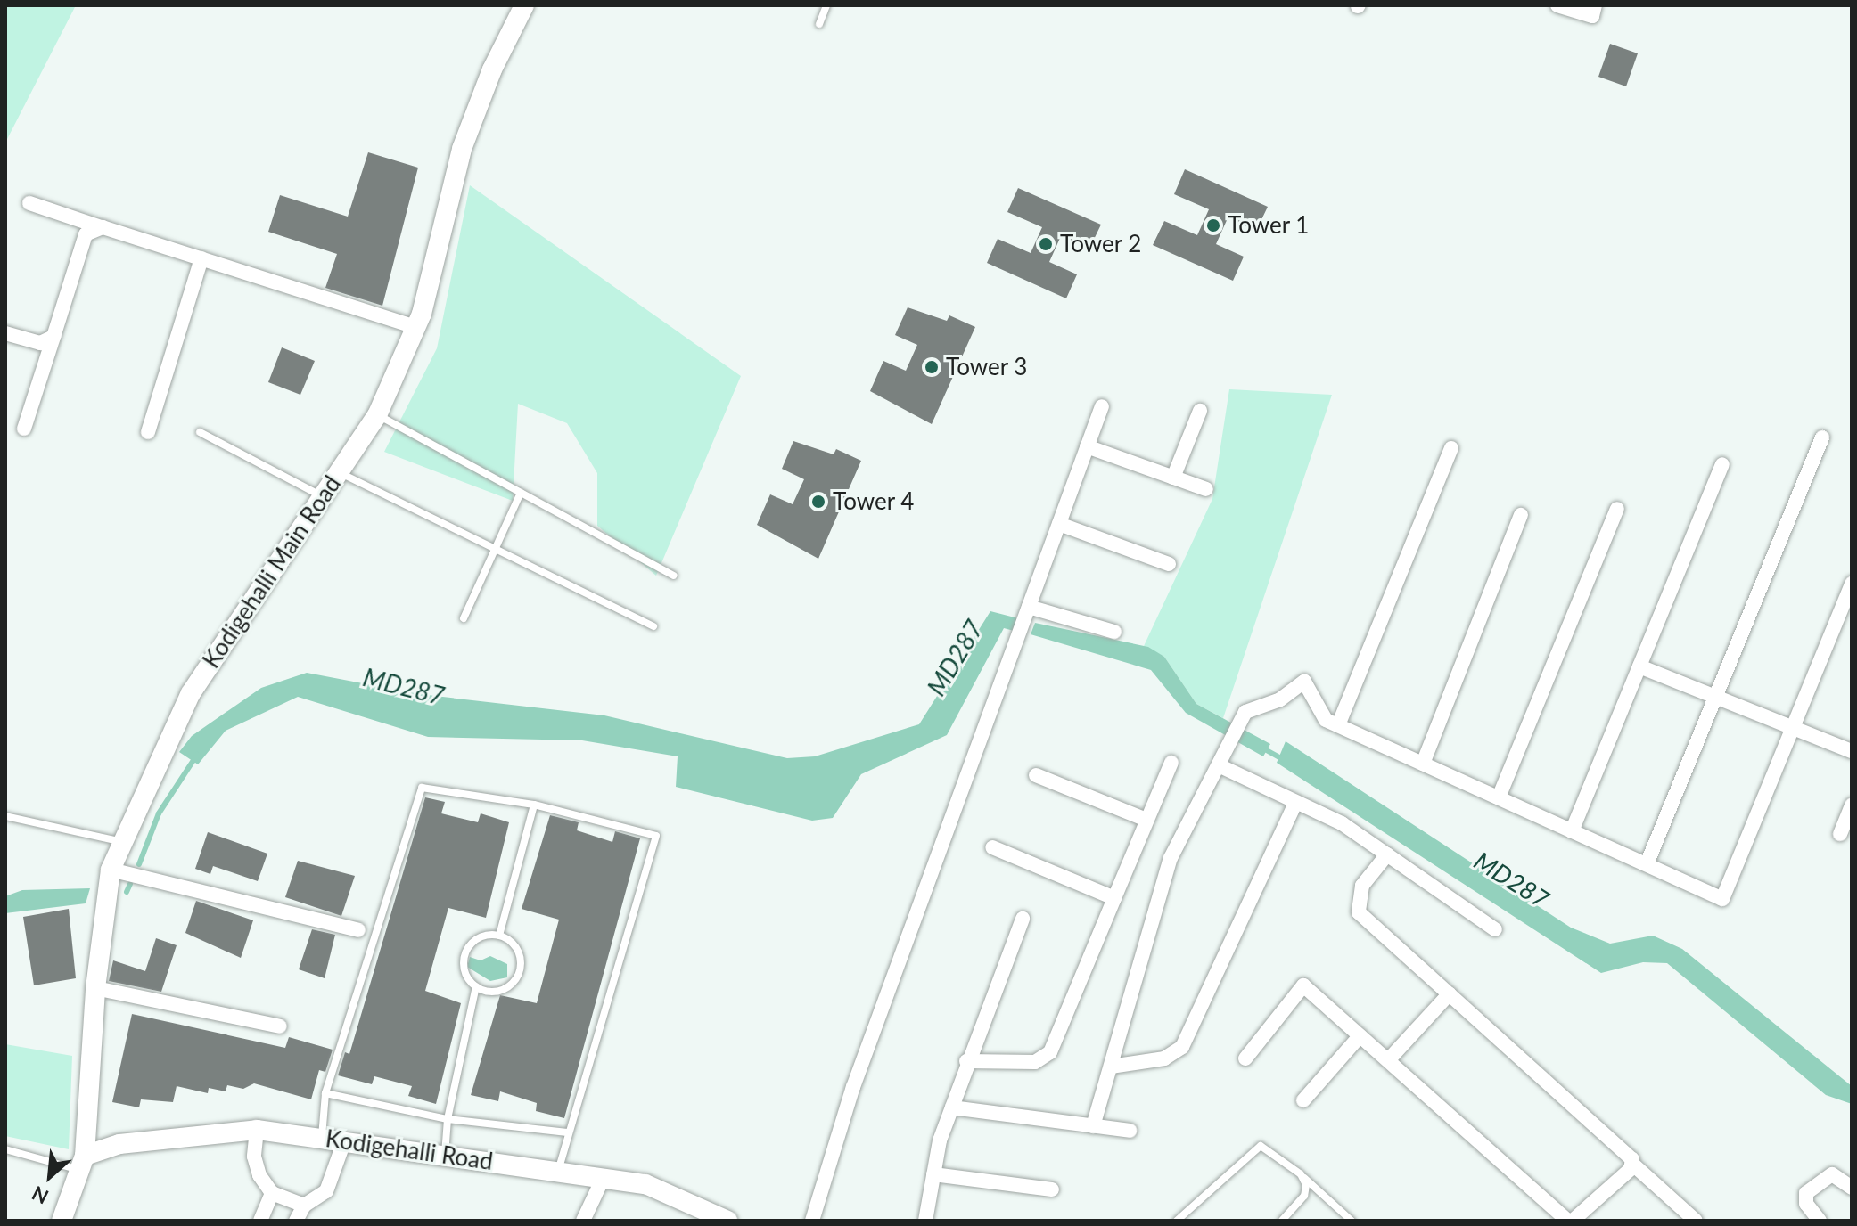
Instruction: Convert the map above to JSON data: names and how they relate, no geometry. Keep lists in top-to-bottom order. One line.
{"streets":{"street":["Kodigehalli Main Road","Kodigehalli Road"]},"crossings":[["Kodigehalli Main Road","Kodigehalli Road"]],"water":["MD287"],"places":["Tower 1","Tower 2","Tower 3","Tower 4"],"north":"bottom left"}
